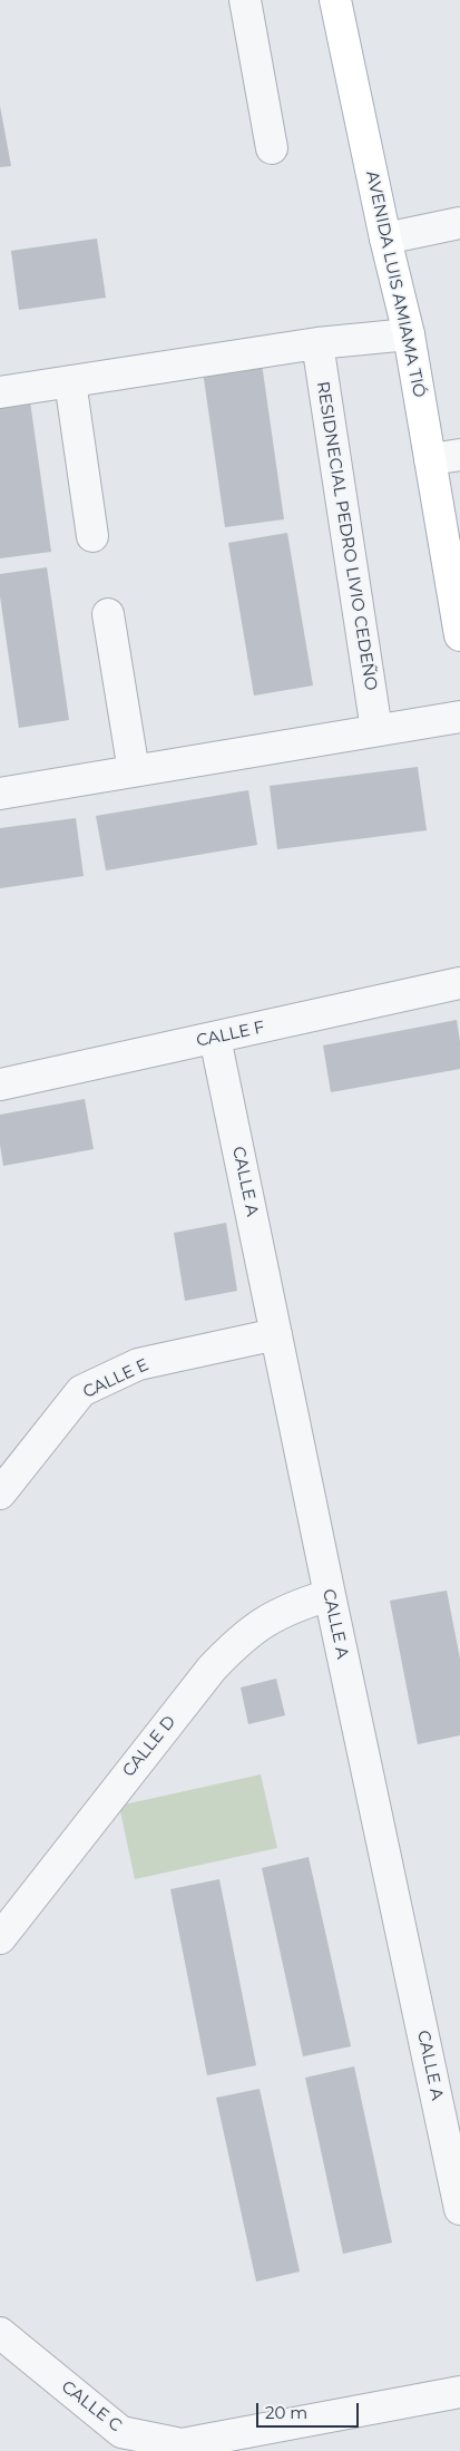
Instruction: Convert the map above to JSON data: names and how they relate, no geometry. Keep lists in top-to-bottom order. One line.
{"streets":{"main road":["AVENIDA LUIS AMIAMA TIÓ"],"street":["RESIDNECIAL PEDRO LIVIO CEDEÑO","CALLE F","CALLE A","CALLE E","CALLE D","CALLE C"]},"crossings":[["CALLE F","CALLE A"],["CALLE A","CALLE E"],["CALLE A","CALLE D"]],"scale_bar":"20 m"}
